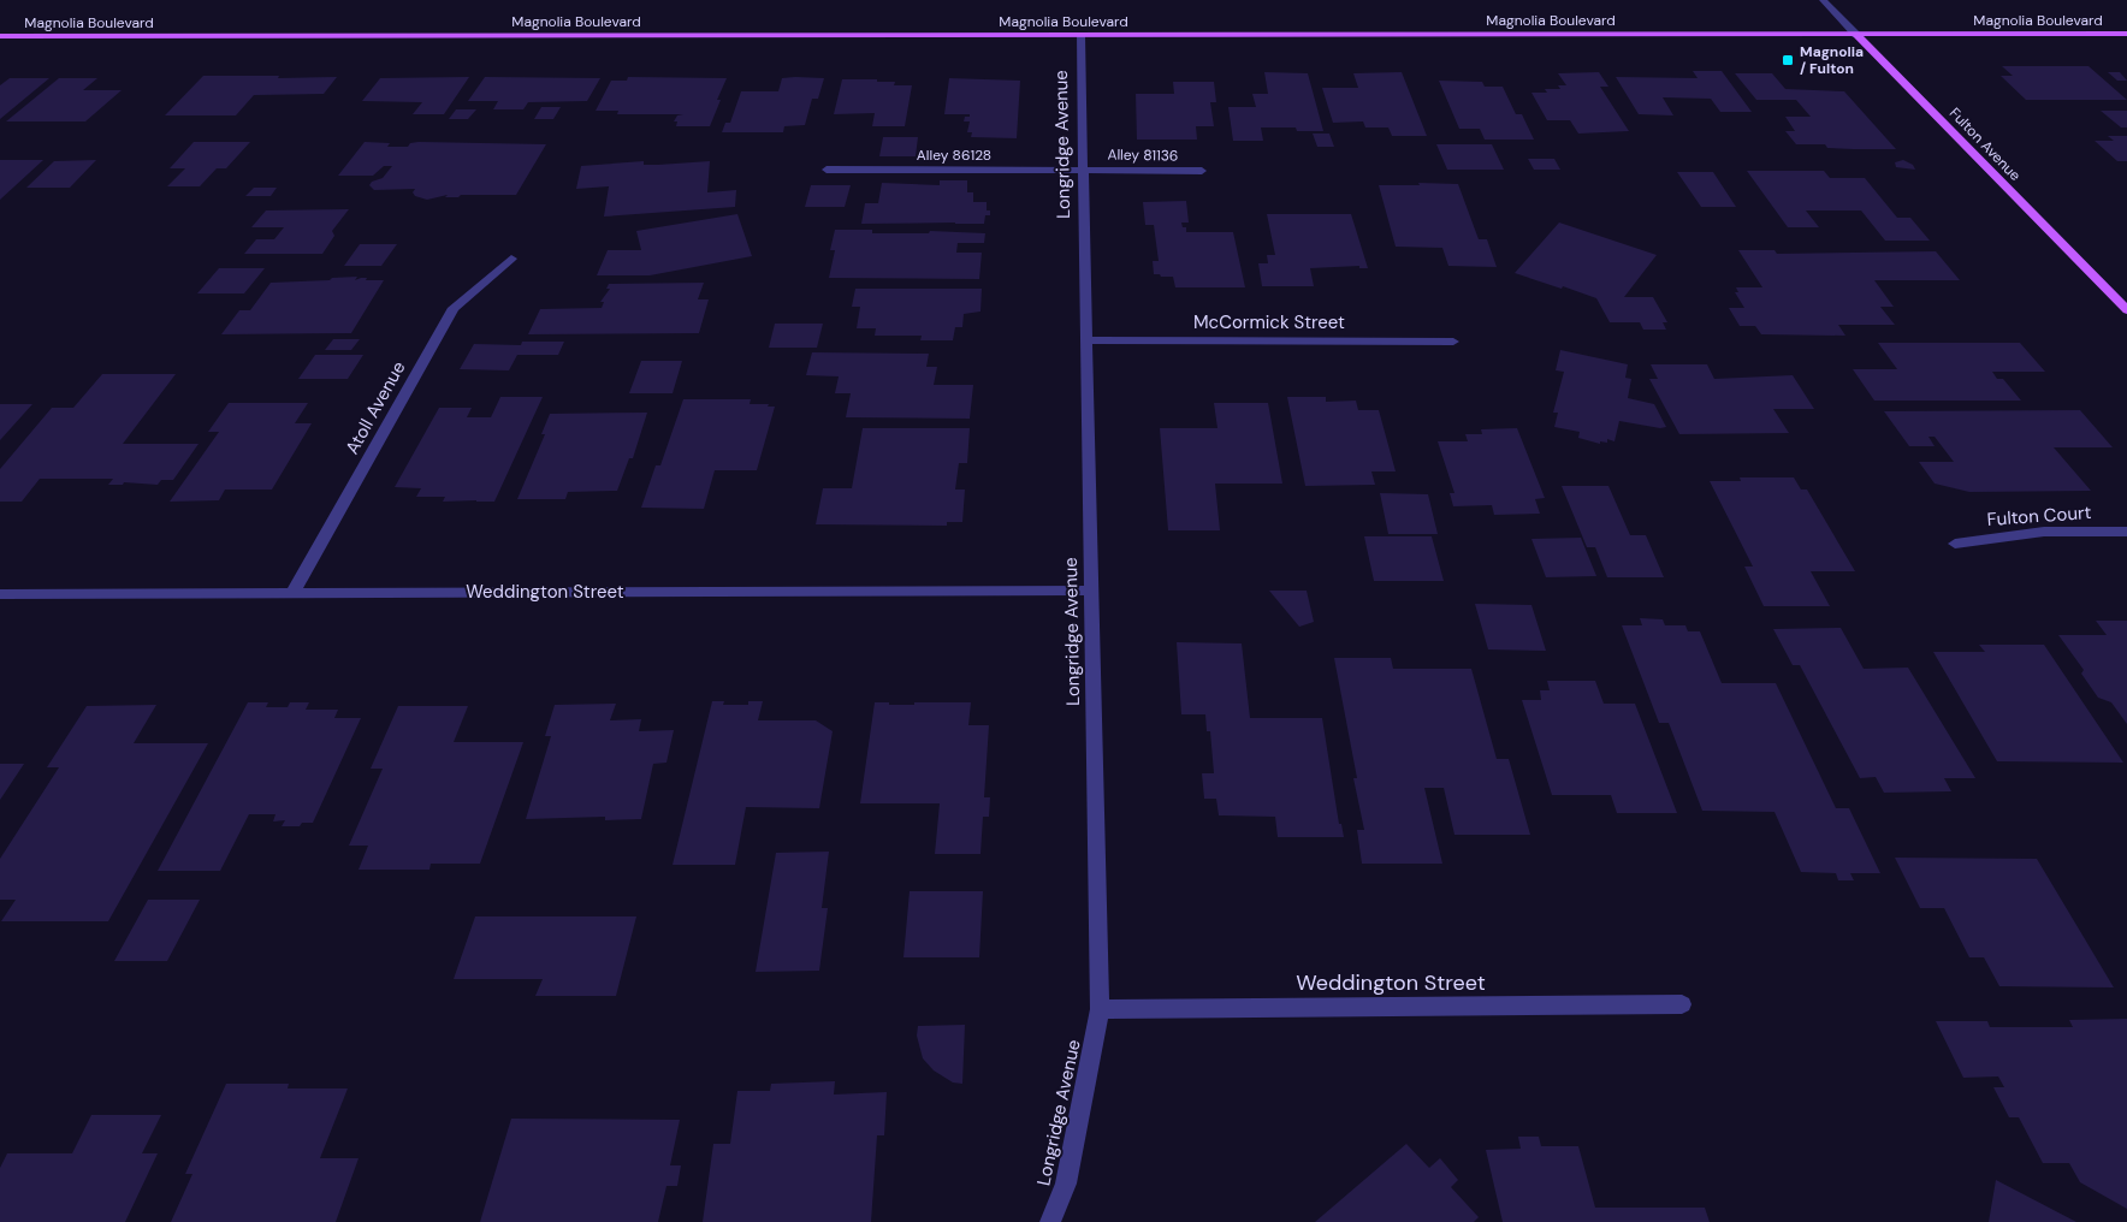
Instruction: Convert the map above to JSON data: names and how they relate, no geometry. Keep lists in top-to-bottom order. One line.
{"streets":{"main road":["Magnolia Boulevard","Fulton Avenue"],"street":["Longridge Avenue","Alley 86128","Alley 81136","McCormick Street","Atoll Avenue","Fulton Court","Weddington Street"]},"crossings":[["Magnolia Boulevard","Longridge Avenue"],["Magnolia Boulevard","Fulton Avenue"],["Longridge Avenue","Alley 86128"],["Longridge Avenue","Alley 81136"],["Longridge Avenue","McCormick Street"],["Longridge Avenue","Weddington Street"],["Alley 86128","Alley 81136"],["Atoll Avenue","Weddington Street"]],"places":{"transit":["Magnolia / Fulton"]}}
